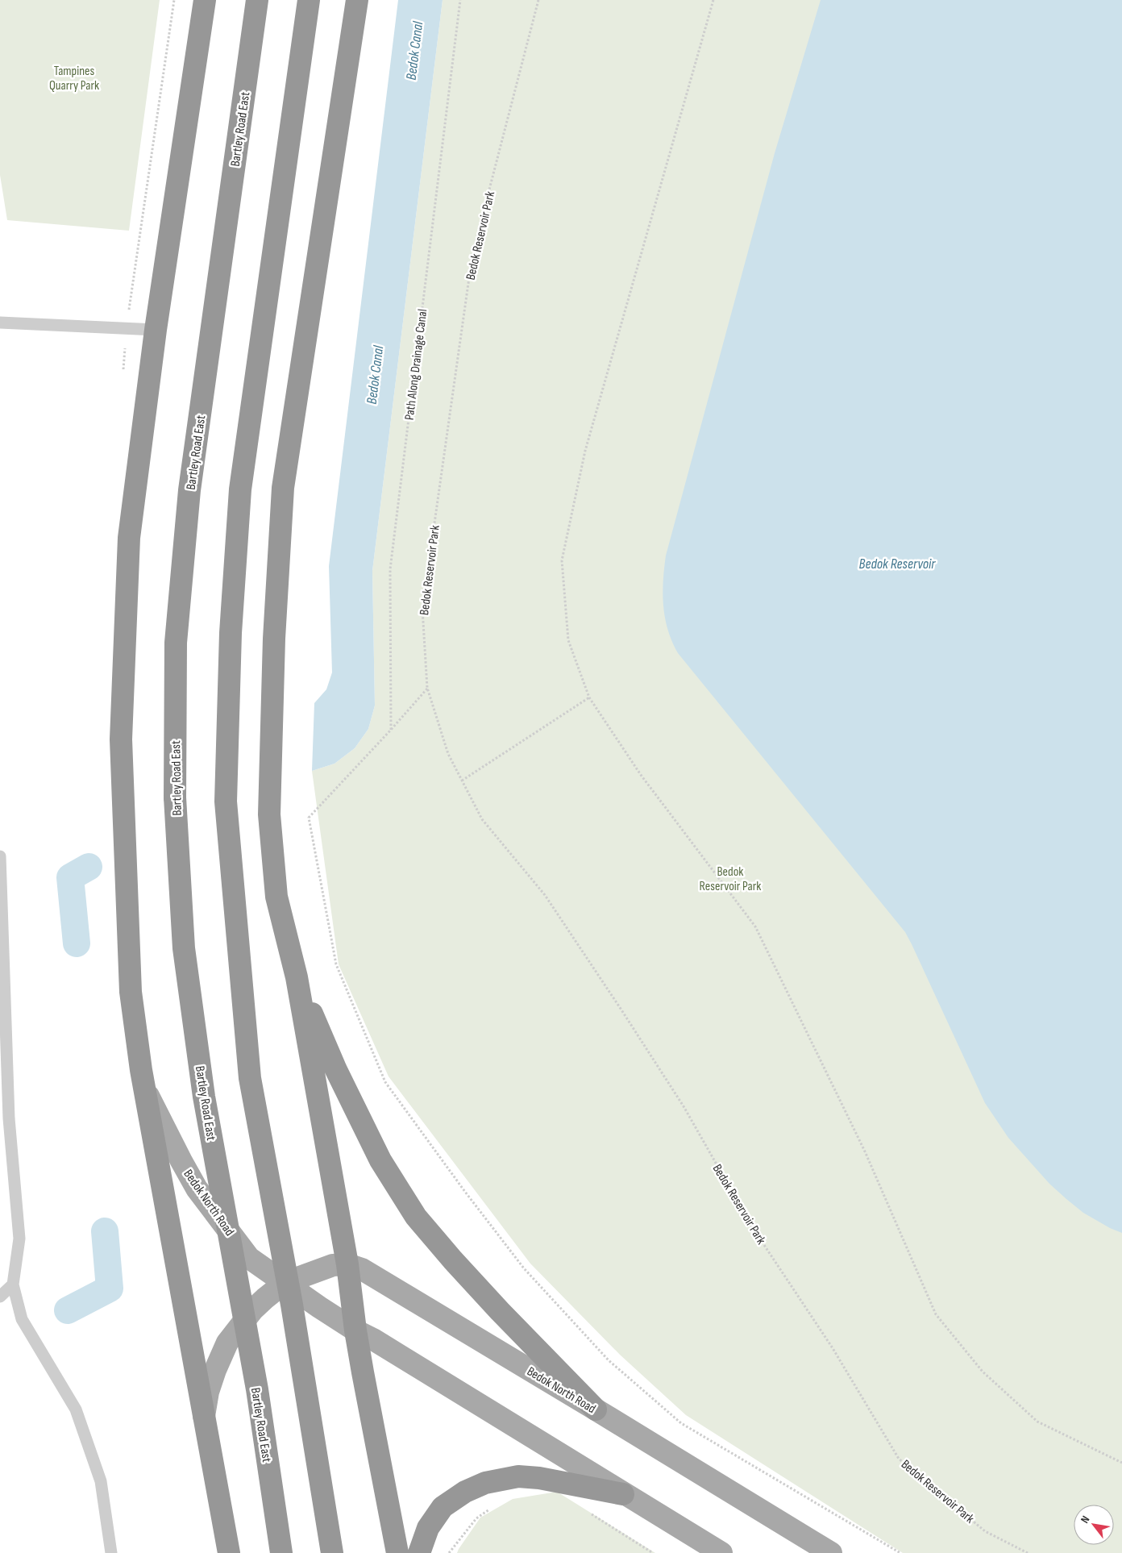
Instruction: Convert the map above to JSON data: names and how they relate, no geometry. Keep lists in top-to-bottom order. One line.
{"streets":{"highway":["Bartley Road East"],"main road":["Bedok North Road"],"path":["Bedok Reservoir Park","Path Along Drainage Canal"]},"water":["Bedok Canal","Bedok Reservoir"],"parks":["Tampines Quarry Park","Bedok Reservoir Park"],"north":"top left"}
